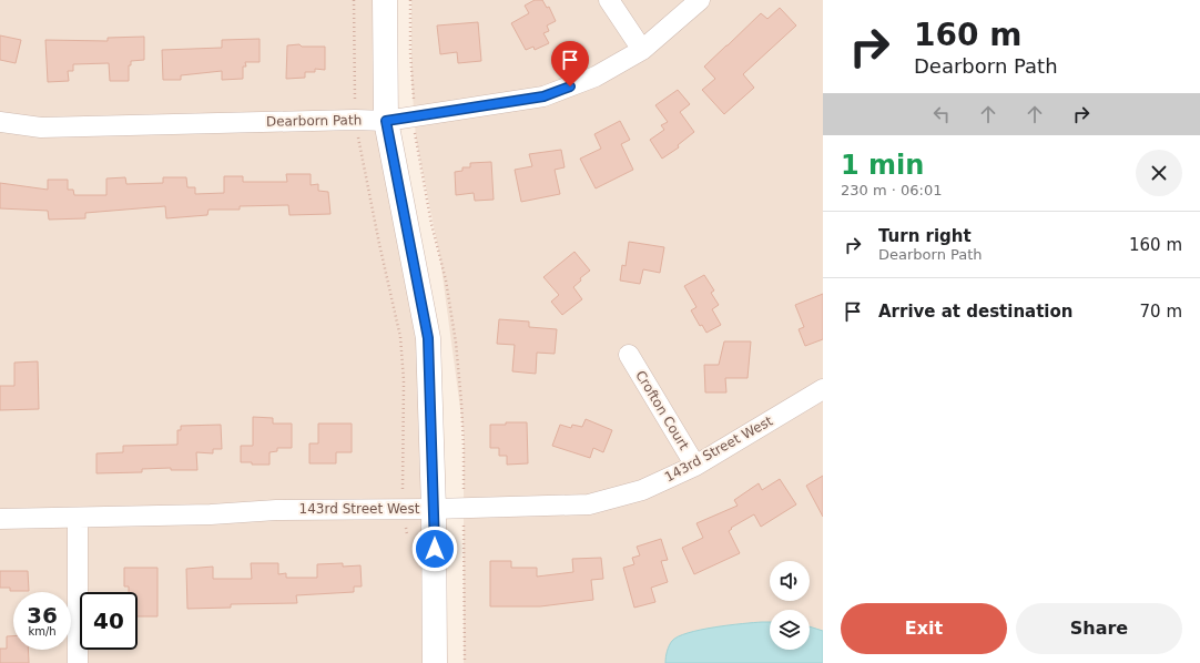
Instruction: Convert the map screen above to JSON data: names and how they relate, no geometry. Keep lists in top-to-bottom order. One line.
{"streets":{"street":["Dearborn Path","Crofton Court","143rd Street West"]},"crossings":[["Crofton Court","143rd Street West"]],"page":{"turn":["160 m","Dearborn Path"],"heading":["1 min","230 m · 06:01"],"list":[{"name":"Turn right","note":"Dearborn Path","value":"160 m"},{"name":"Arrive at destination","value":"70 m"}],"speed":"36 km/h","limit":"40","buttons":["Exit","Share"]}}
